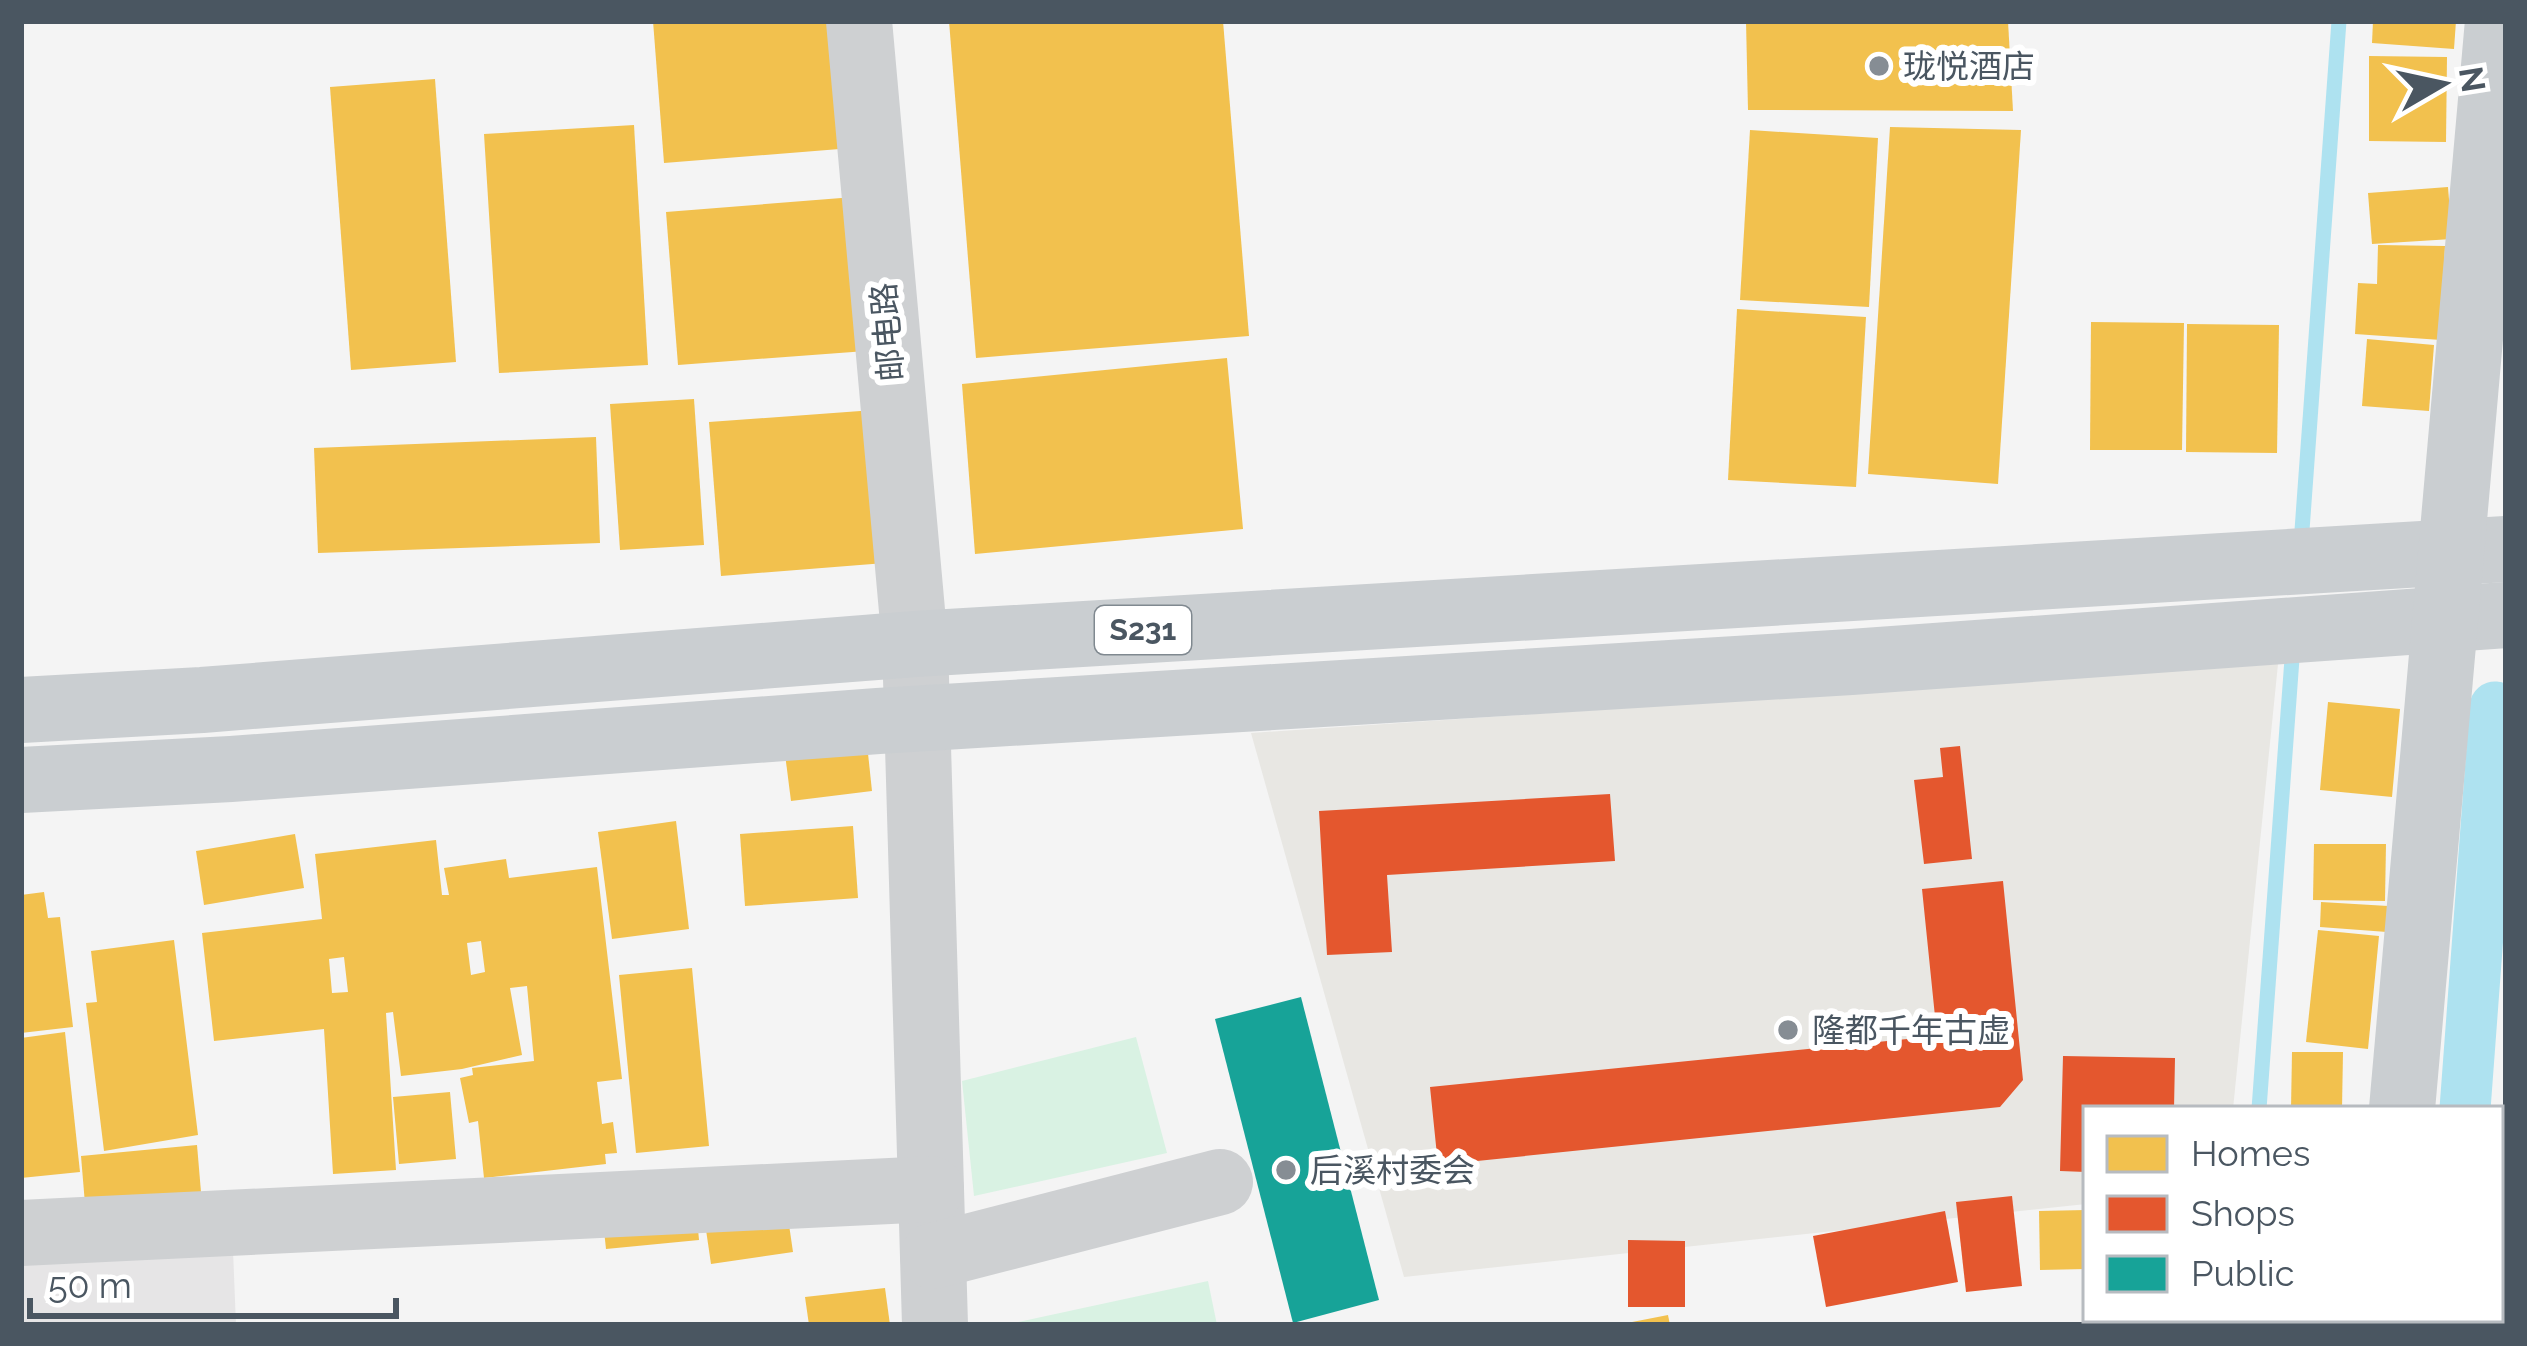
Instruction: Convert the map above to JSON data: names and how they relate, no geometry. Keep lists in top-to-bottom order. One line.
{"streets":{"main road":["S231"],"street":["邮电路"]},"crossings":[["邮电路","S231"]],"places":["珑悦酒店","隆都千年古虚","后溪村委会"],"legend":["Homes","Shops","Public"],"scale_bar":"50 m","north":"right"}
